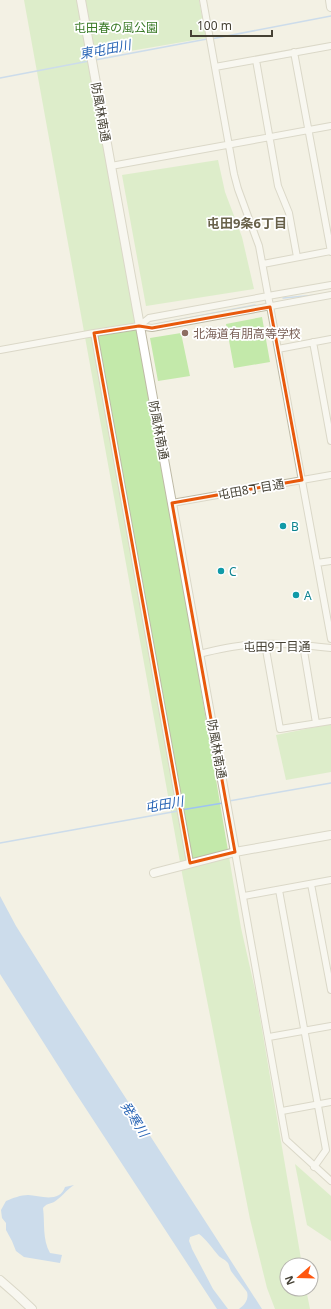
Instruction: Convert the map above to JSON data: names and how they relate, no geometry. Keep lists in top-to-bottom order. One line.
{"streets":{"street":["防風林南通","屯田8丁目通","屯田9丁目通"]},"crossings":[["防風林南通","屯田8丁目通"],["防風林南通","屯田9丁目通"]],"districts":["屯田9条6丁目"],"water":["東屯田川","屯田川","発寒川"],"parks":["屯田春の風公園"],"places":["北海道有朋高等学校","B","C","A"],"scale_bar":"100 m","north":"left"}
